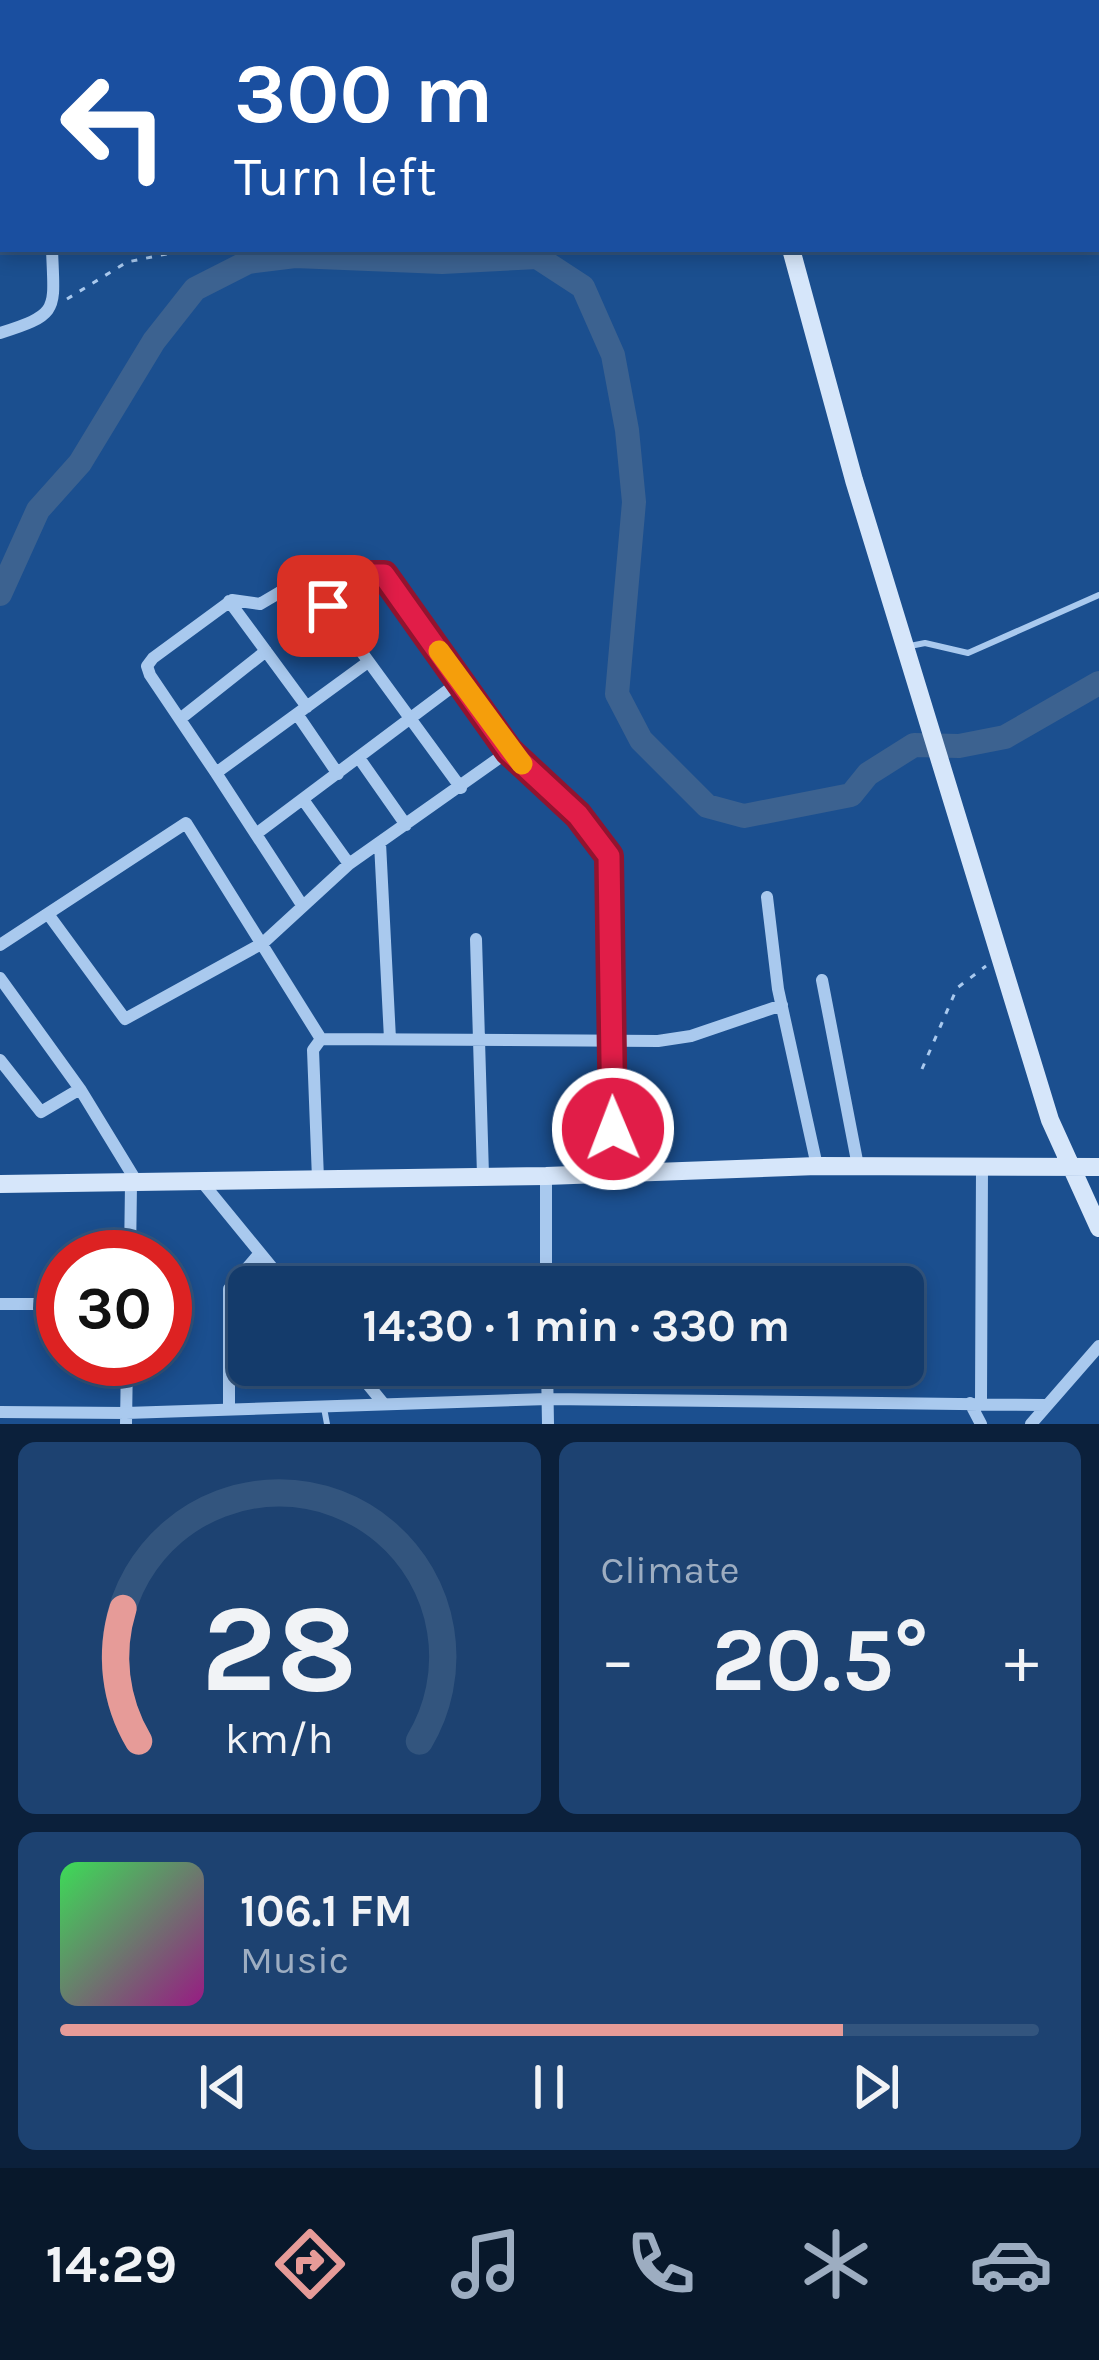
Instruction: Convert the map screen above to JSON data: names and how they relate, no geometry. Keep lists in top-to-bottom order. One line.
{"page":{"turn":["300 m","Turn left"],"limit":"30","trip":"14:30 · 1 min · 330 m","tile":"Climate","heat":["−","20.5°","+"],"song":["106.1 FM","Music"],"tabs":"14:29","gauge":["28","km/h"]}}
